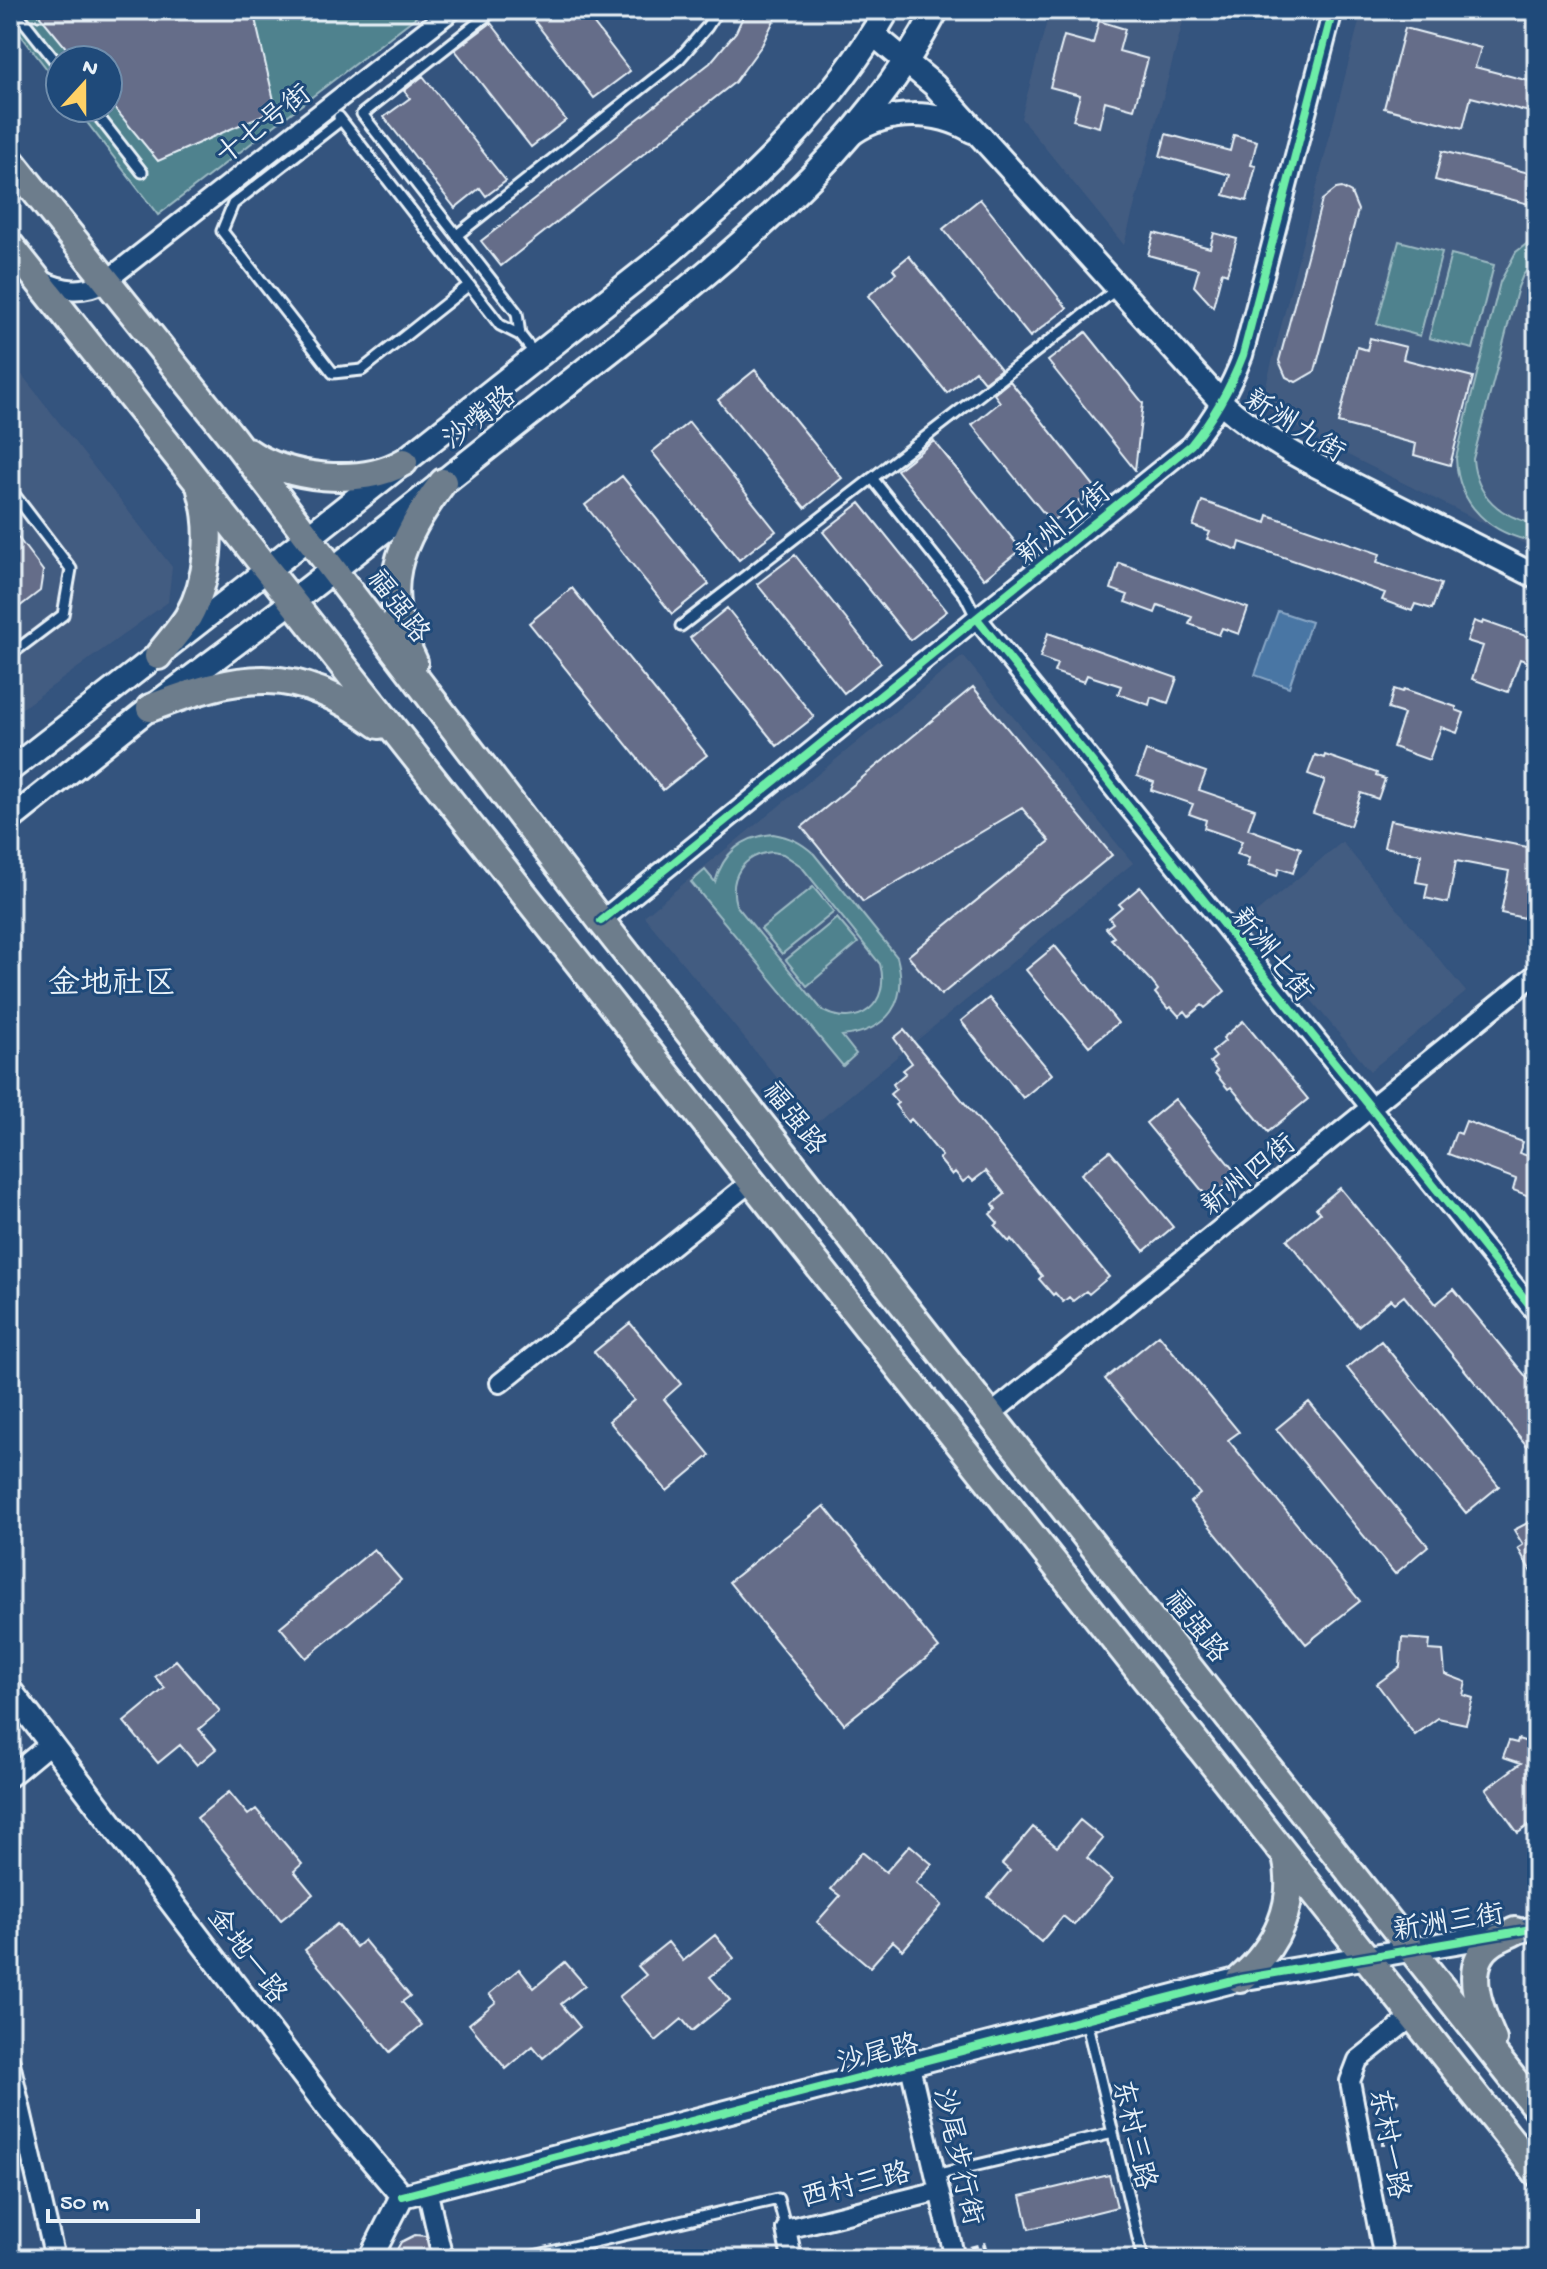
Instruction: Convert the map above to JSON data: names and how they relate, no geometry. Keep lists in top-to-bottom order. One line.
{"streets":{"main road":["沙嘴路","福强路"],"street":["十七号街","新洲九街","新州五街","新洲七街","新州四街","新洲三街","金地一路","沙尾路","东村一路","沙尾步行街","西村三路"],"lane":["东村三路"]},"crossings":[["十七号街","福强路"],["沙嘴路","新洲九街"],["沙嘴路","福强路"],["新洲九街","新州五街"],["新州五街","福强路"],["新州五街","新洲七街"],["福强路","新州四街"],["福强路","新洲三街"],["新洲七街","新州四街"],["新洲三街","沙尾路"],["金地一路","沙尾路"],["沙尾路","东村三路"],["沙尾路","沙尾步行街"],["沙尾步行街","西村三路"]],"districts":["金地社区"],"scale_bar":"50 m","north":"top"}
